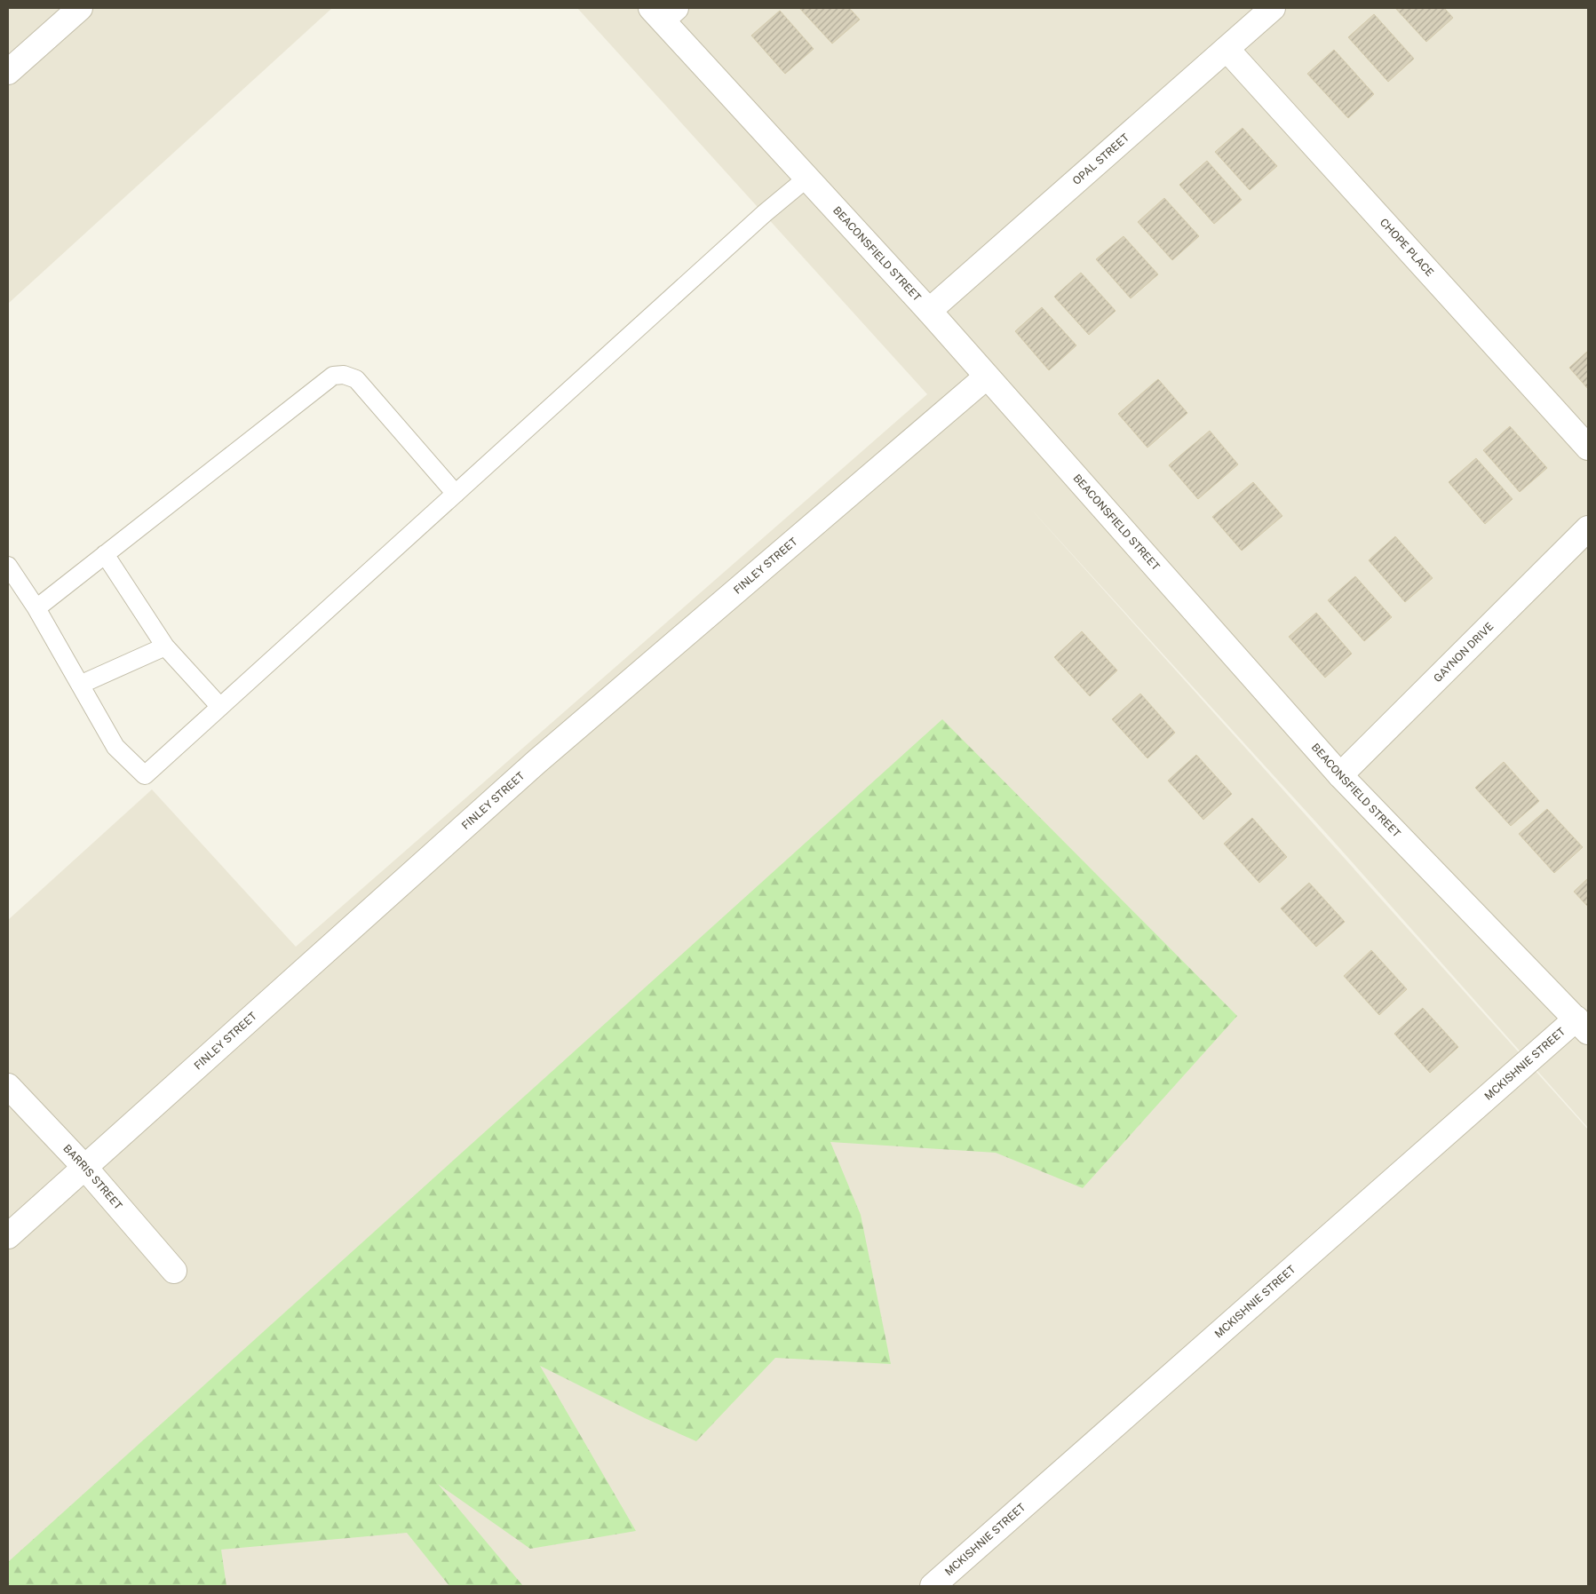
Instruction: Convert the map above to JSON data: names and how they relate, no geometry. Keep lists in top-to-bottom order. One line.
{"streets":{"street":["OPAL STREET","CHOPE PLACE","BEACONSFIELD STREET","FINLEY STREET","GAYNON DRIVE","MCKISHNIE STREET","BARRIS STREET"]},"crossings":[["OPAL STREET","CHOPE PLACE"],["OPAL STREET","BEACONSFIELD STREET"],["BEACONSFIELD STREET","FINLEY STREET"],["BEACONSFIELD STREET","GAYNON DRIVE"],["BEACONSFIELD STREET","MCKISHNIE STREET"],["FINLEY STREET","BARRIS STREET"]]}
